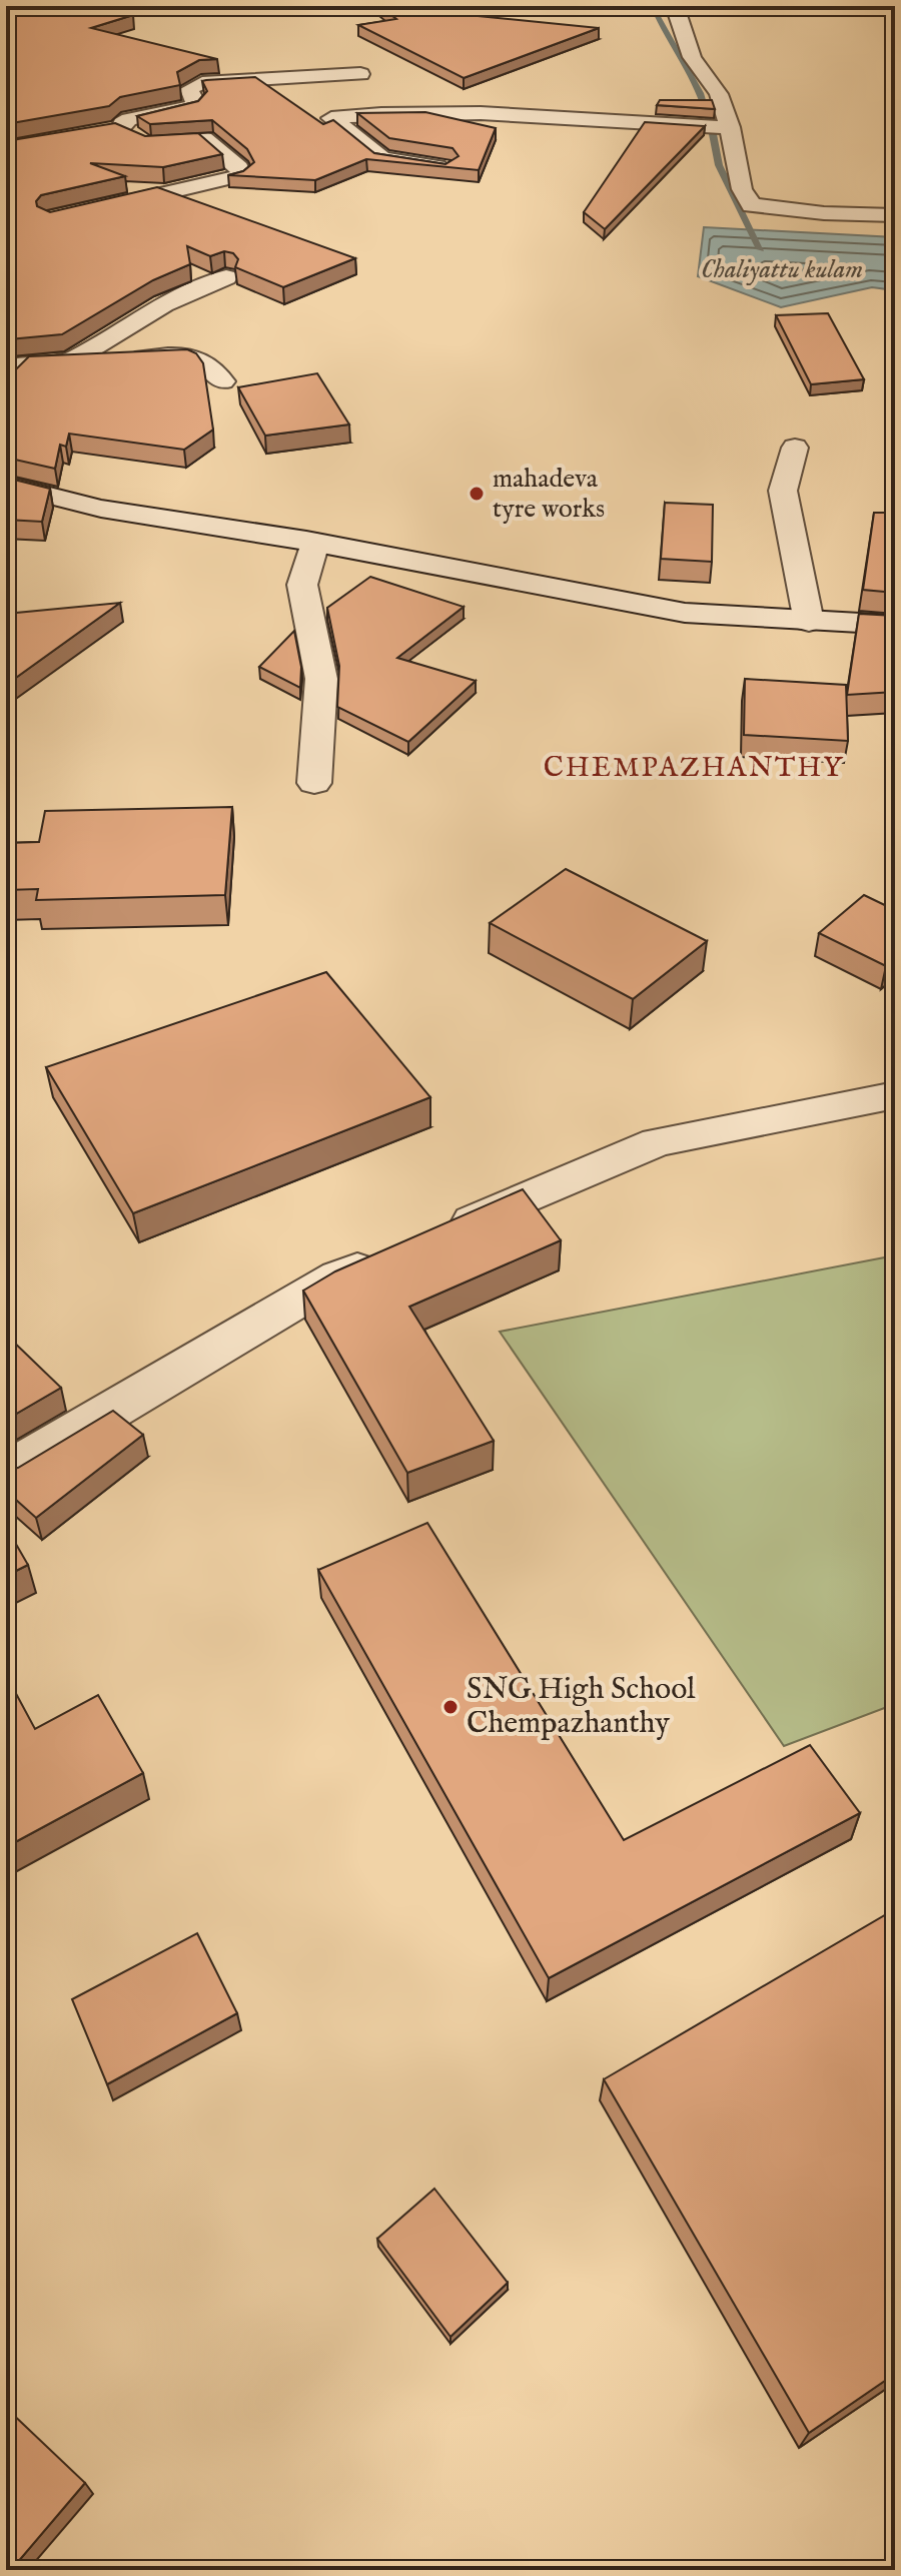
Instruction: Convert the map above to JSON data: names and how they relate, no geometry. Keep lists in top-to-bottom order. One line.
{"districts":["CHEMPAZHANTHY"],"water":["Chaliyattu kulam"],"places":["mahadeva tyre works","SNG High School Chempazhanthy"]}
